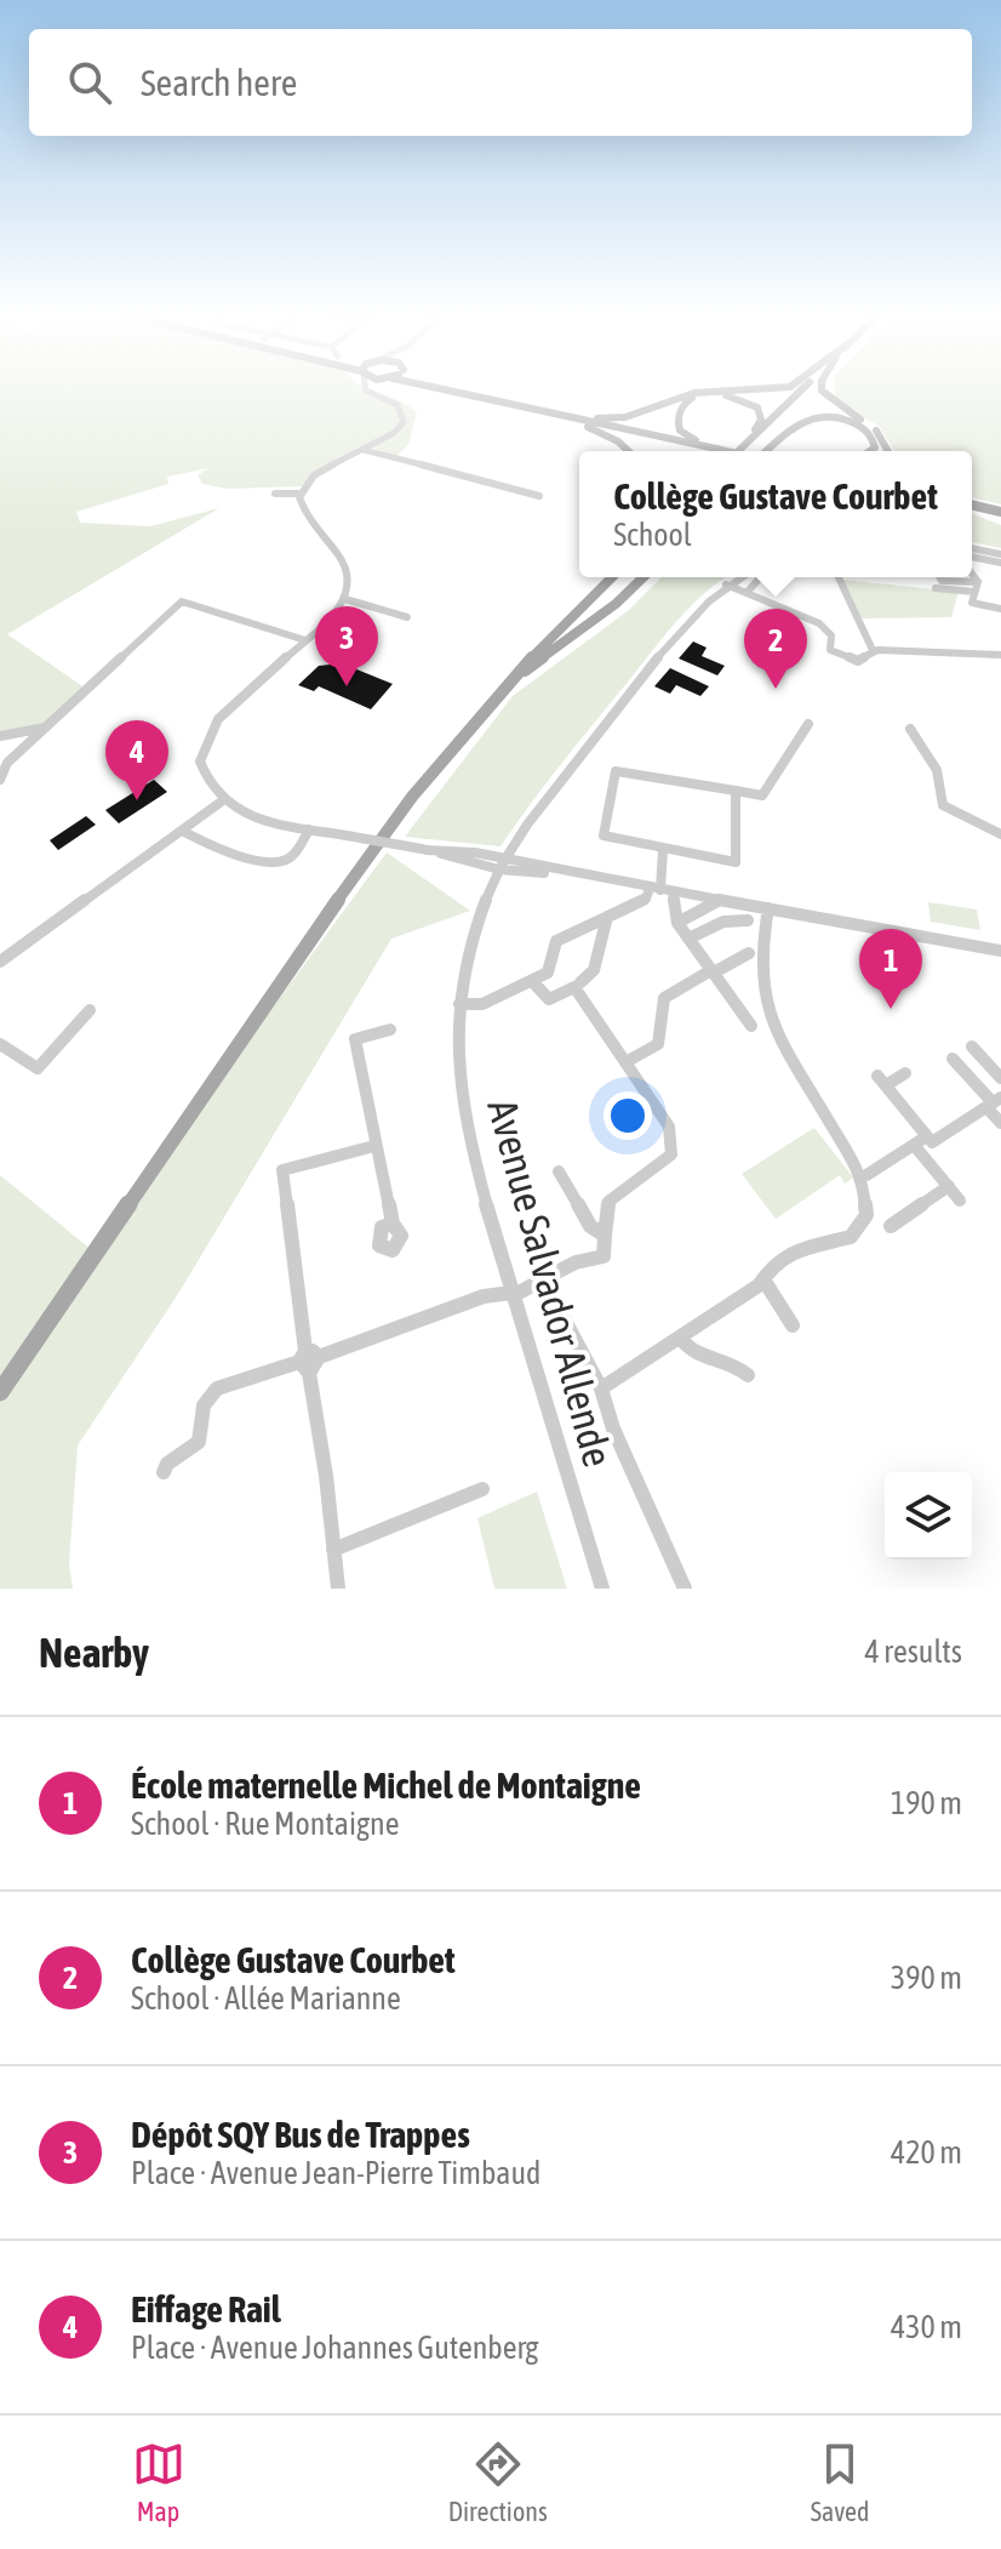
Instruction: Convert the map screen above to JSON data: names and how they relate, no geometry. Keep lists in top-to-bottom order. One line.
{"streets":{"street":["Avenue Salvador Allende"]},"page":{"search":"Search here","popup":["Collège Gustave Courbet","School"],"pins":["3","2","4","1"],"heading":["Nearby","4 results"],"list":[{"mark":"1","name":"École maternelle Michel de Montaigne","note":"School · Rue Montaigne","value":"190 m"},{"mark":"2","name":"Collège Gustave Courbet","note":"School · Allée Marianne","value":"390 m"},{"mark":"3","name":"Dépôt SQY Bus de Trappes","note":"Place · Avenue Jean-Pierre Timbaud","value":"420 m"},{"mark":"4","name":"Eiffage Rail","note":"Place · Avenue Johannes Gutenberg","value":"430 m"}],"nav":["Map","Directions","Saved"]}}
